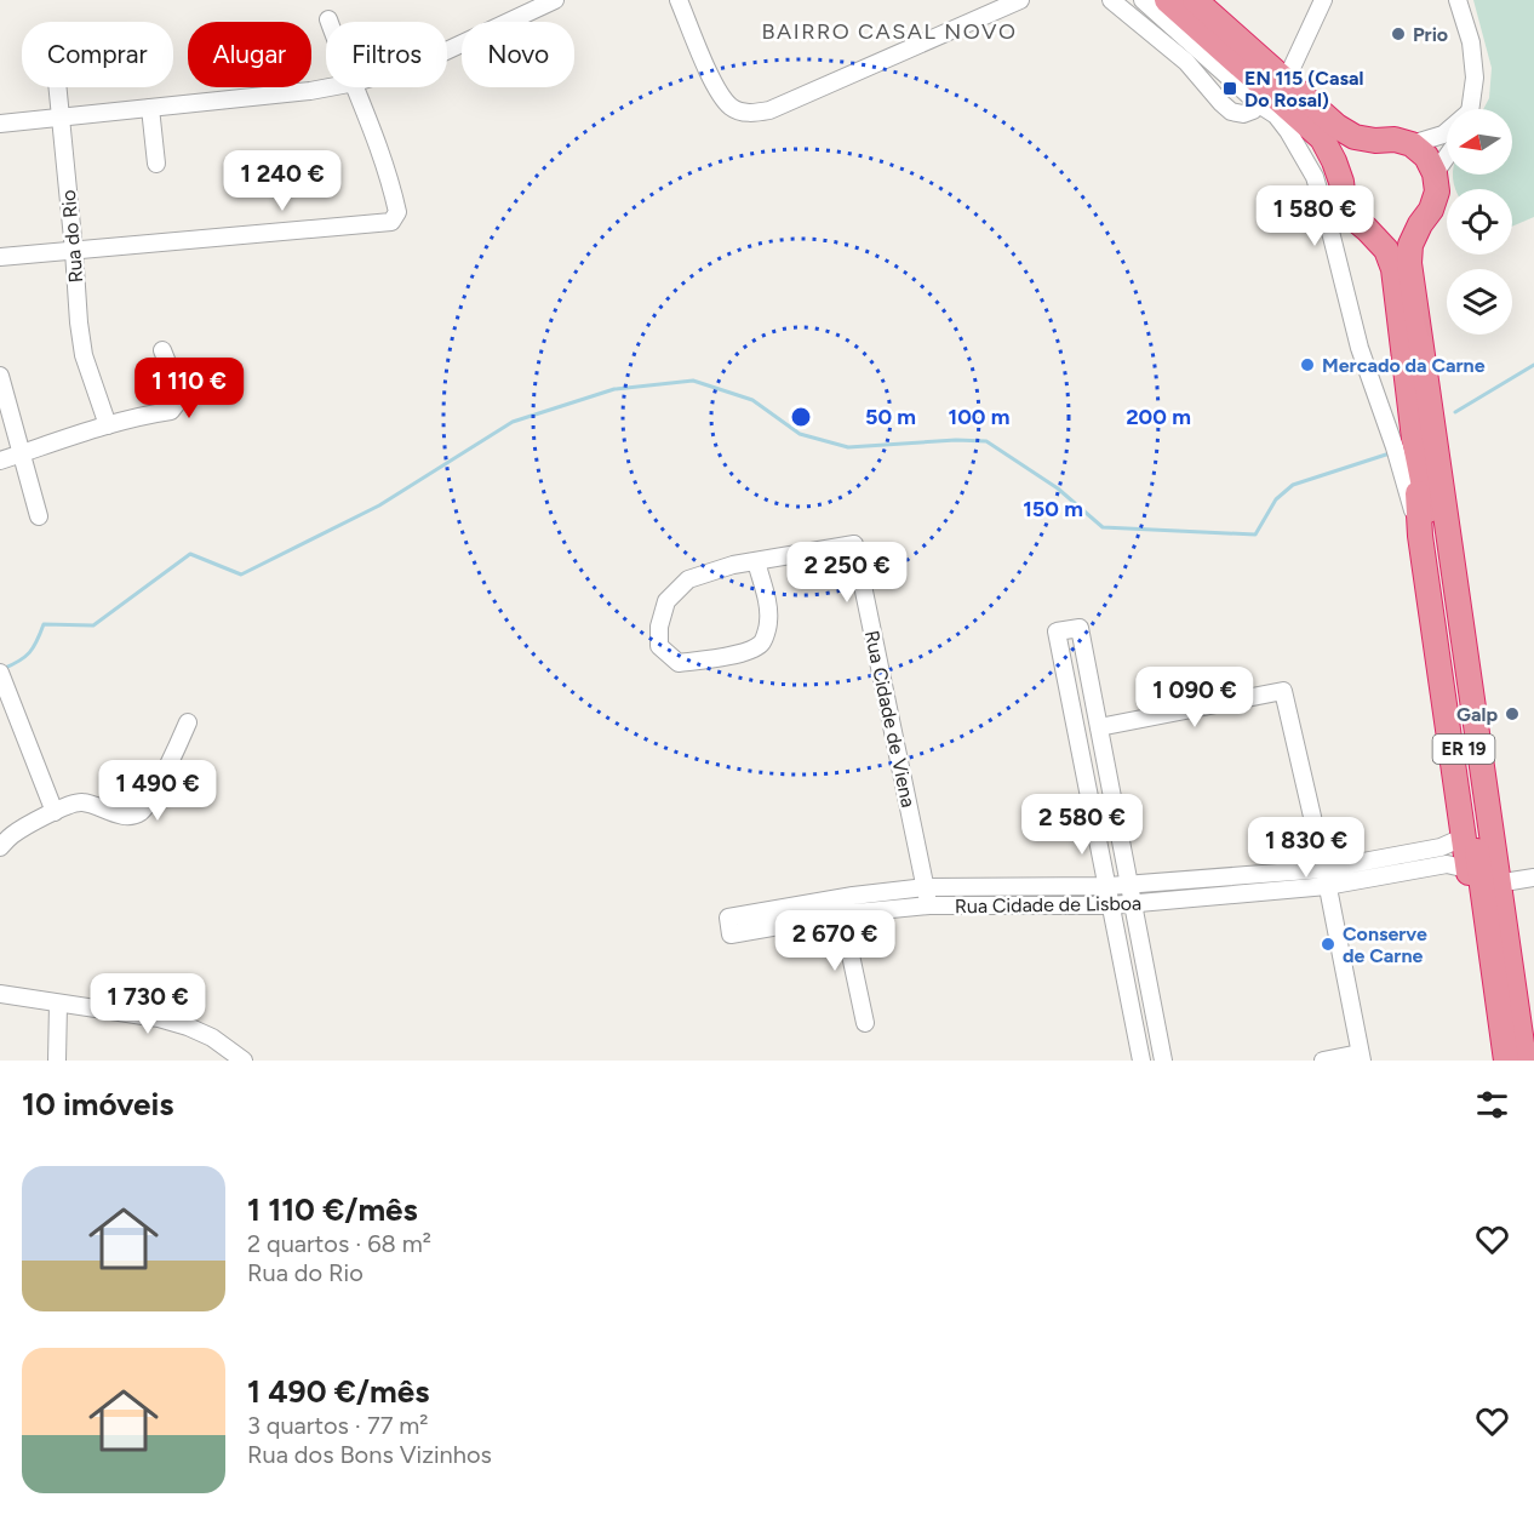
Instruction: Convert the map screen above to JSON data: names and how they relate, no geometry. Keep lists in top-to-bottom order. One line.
{"streets":{"highway":["ER 19"],"street":["Rua do Rio","Rua Cidade de Viena","Rua Cidade de Lisboa"]},"crossings":[["Rua Cidade de Viena","Rua Cidade de Lisboa"]],"districts":["BAIRRO CASAL NOVO"],"places":{"other":["Prio","Mercado da Carne","Galp","Conserve de Carne"],"transit":["EN 115 (Casal Do Rosal)"]},"north":"left","page":{"chip":["Comprar","Alugar","Filtros","Novo"],"price":["1 240 €","1 580 €","1 110 €","2 250 €","1 090 €","1 490 €","2 580 €","1 830 €","2 670 €","1 730 €"],"heading":"10 imóveis","list":[{"name":"1 110 €/mês","note":"2 quartos · 68 m² · Rua do Rio"},{"name":"1 490 €/mês","note":"3 quartos · 77 m² · Rua dos Bons Vizinhos"}]},"rings":["50 m","100 m","200 m","150 m"]}
